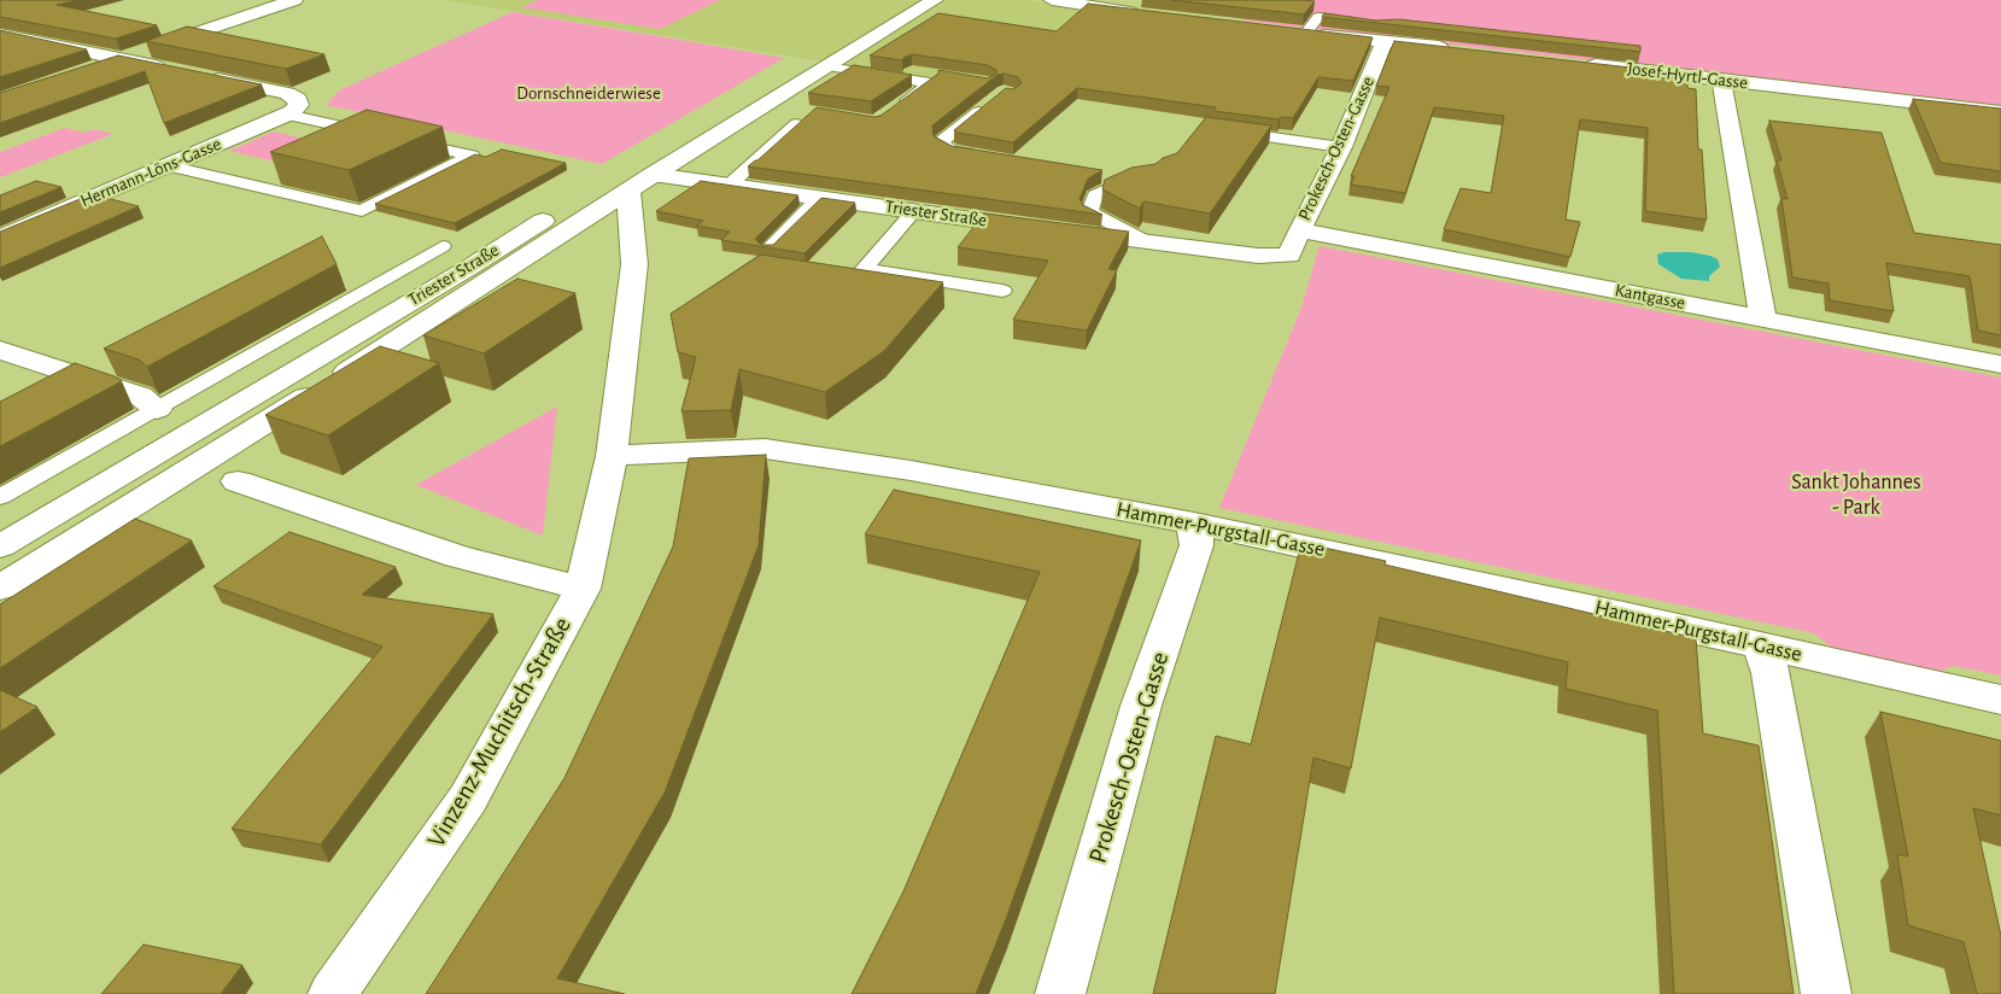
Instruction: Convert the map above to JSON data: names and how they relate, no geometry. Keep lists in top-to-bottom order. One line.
{"streets":{"street":["Josef-Hyrtl-Gasse","Prokesch-Osten-Gasse","Hermann-Löns-Gasse","Triester Straße","Kantgasse","Hammer-Purgstall-Gasse","Vinzenz-Muchitsch-Straße"]},"crossings":[["Prokesch-Osten-Gasse","Triester Straße"],["Prokesch-Osten-Gasse","Kantgasse"],["Prokesch-Osten-Gasse","Hammer-Purgstall-Gasse"],["Triester Straße","Vinzenz-Muchitsch-Straße"],["Hammer-Purgstall-Gasse","Vinzenz-Muchitsch-Straße"]],"parks":["Dornschneiderwiese","Sankt Johannes - Park"]}
